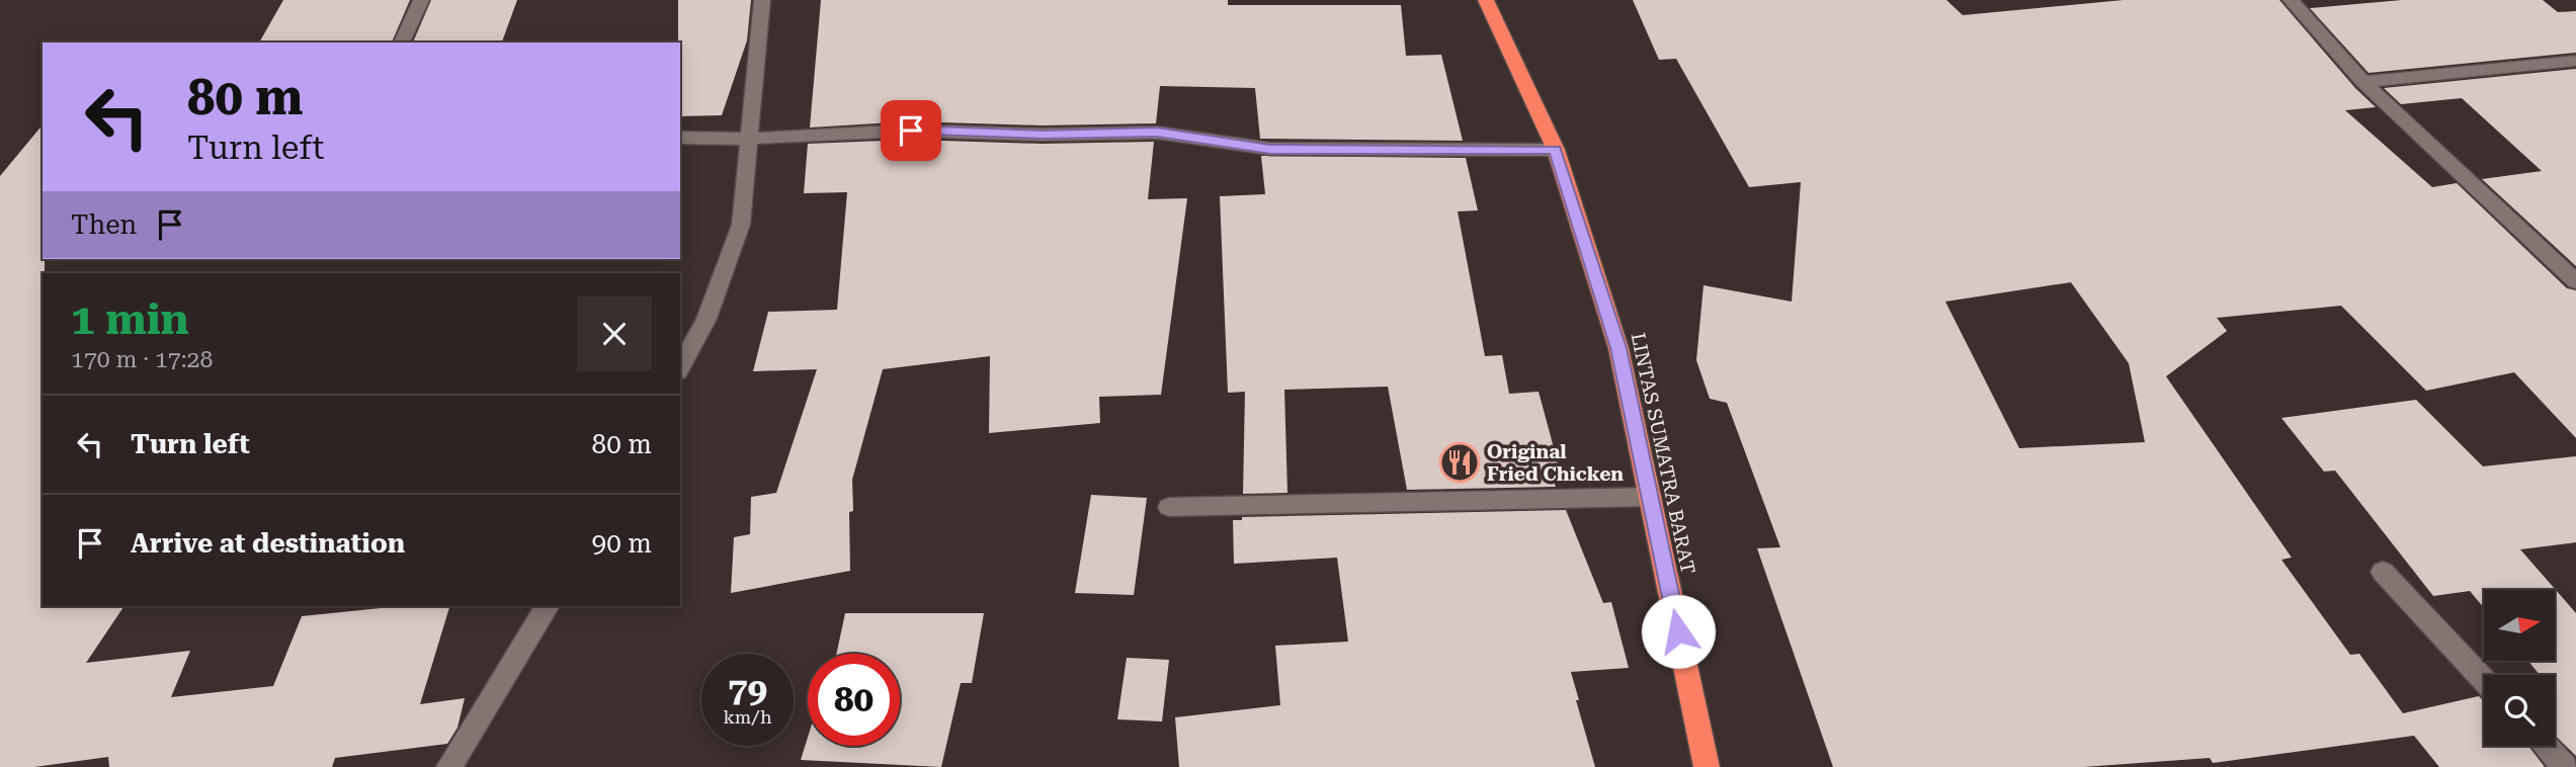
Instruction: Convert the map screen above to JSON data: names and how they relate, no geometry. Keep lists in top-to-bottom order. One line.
{"streets":{"highway":["LINTAS SUMATRA BARAT"]},"places":{"restaurant":["Original Fried Chicken"]},"north":"right","page":{"turn":["80 m","Turn left"],"then":"Then","heading":["1 min","170 m · 17:28"],"list":[{"name":"Turn left","value":"80 m"},{"name":"Arrive at destination","value":"90 m"}],"speed":"79 km/h","limit":"80"}}
